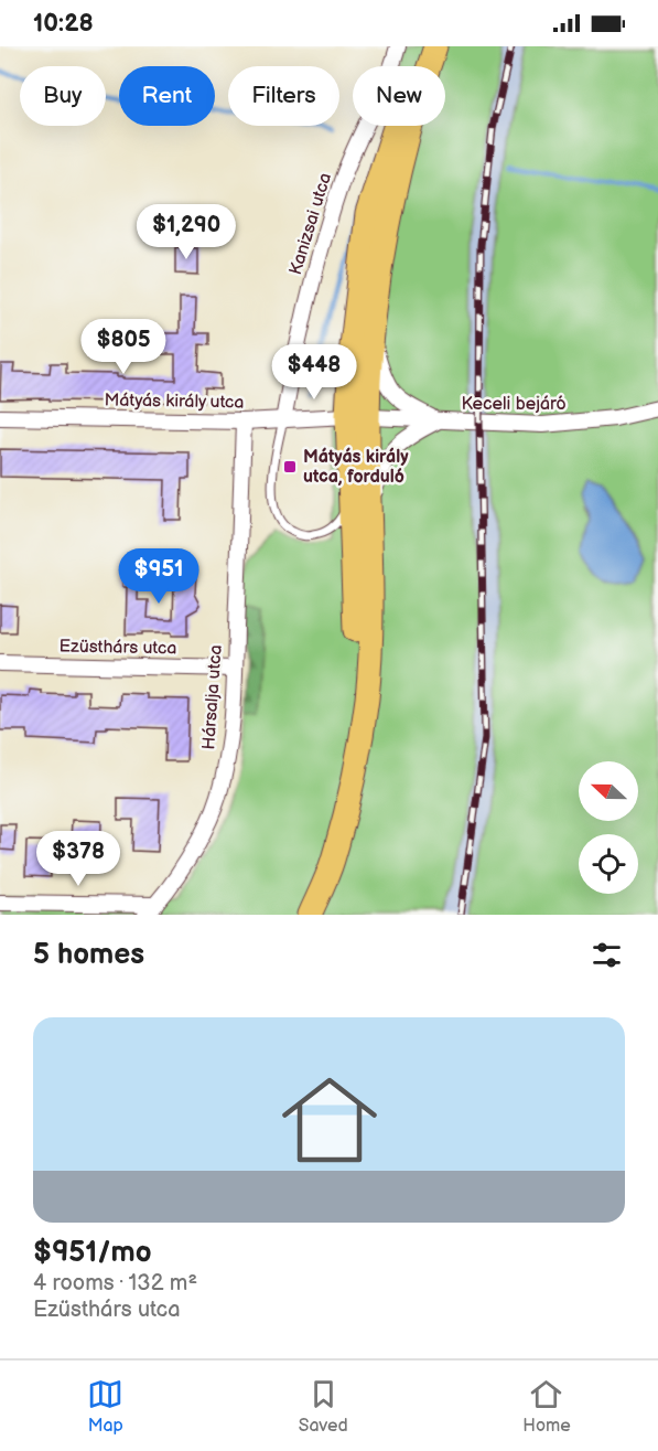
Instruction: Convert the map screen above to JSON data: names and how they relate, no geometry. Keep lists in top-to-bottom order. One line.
{"streets":{"street":["Kanizsai utca","Mátyás király utca","Keceli bejáró","Ezüsthárs utca","Hársalja utca"]},"crossings":[["Kanizsai utca","Mátyás király utca"],["Kanizsai utca","Keceli bejáró"],["Mátyás király utca","Keceli bejáró"],["Mátyás király utca","Hársalja utca"],["Ezüsthárs utca","Hársalja utca"]],"places":{"transit":["Mátyás király utca, forduló"]},"north":"left","page":{"status":"10:28","chip":["Buy","Rent","Filters","New"],"price":["$1,290","$805","$448","$951","$378"],"heading":"5 homes","list":[{"name":"$951/mo","note":"4 rooms · 132 m² · Ezüsthárs utca"}],"tabs":["Map","Saved","Home"]}}
